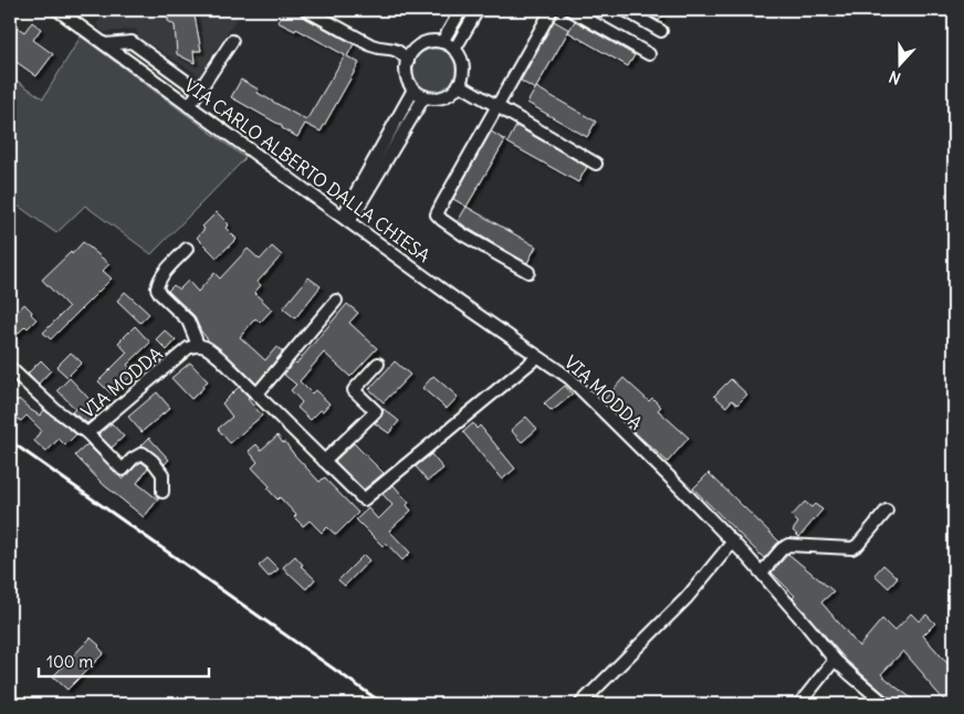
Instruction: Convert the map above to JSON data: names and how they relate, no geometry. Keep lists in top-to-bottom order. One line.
{"streets":{"street":["VIA CARLO ALBERTO DALLA CHIESA","VIA MODDA"]},"crossings":[["VIA CARLO ALBERTO DALLA CHIESA","VIA MODDA"]],"scale_bar":"100 m","north":"bottom"}
